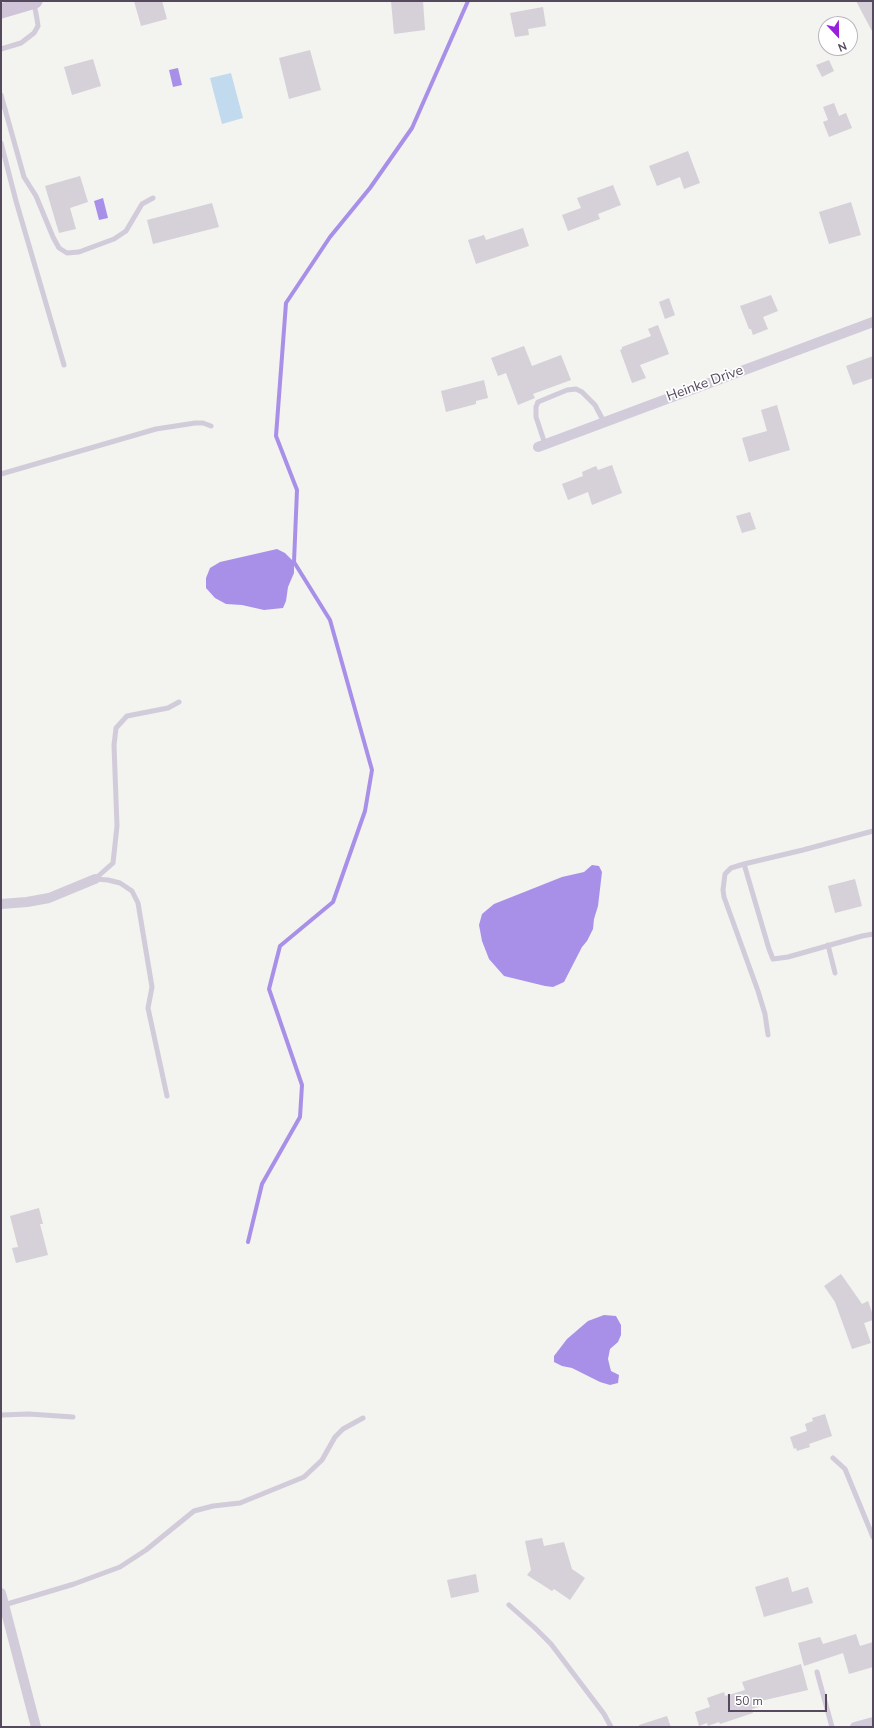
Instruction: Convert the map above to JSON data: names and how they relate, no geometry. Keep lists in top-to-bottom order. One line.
{"streets":{"street":["Heinke Drive"]},"scale_bar":"50 m","north":"bottom"}
